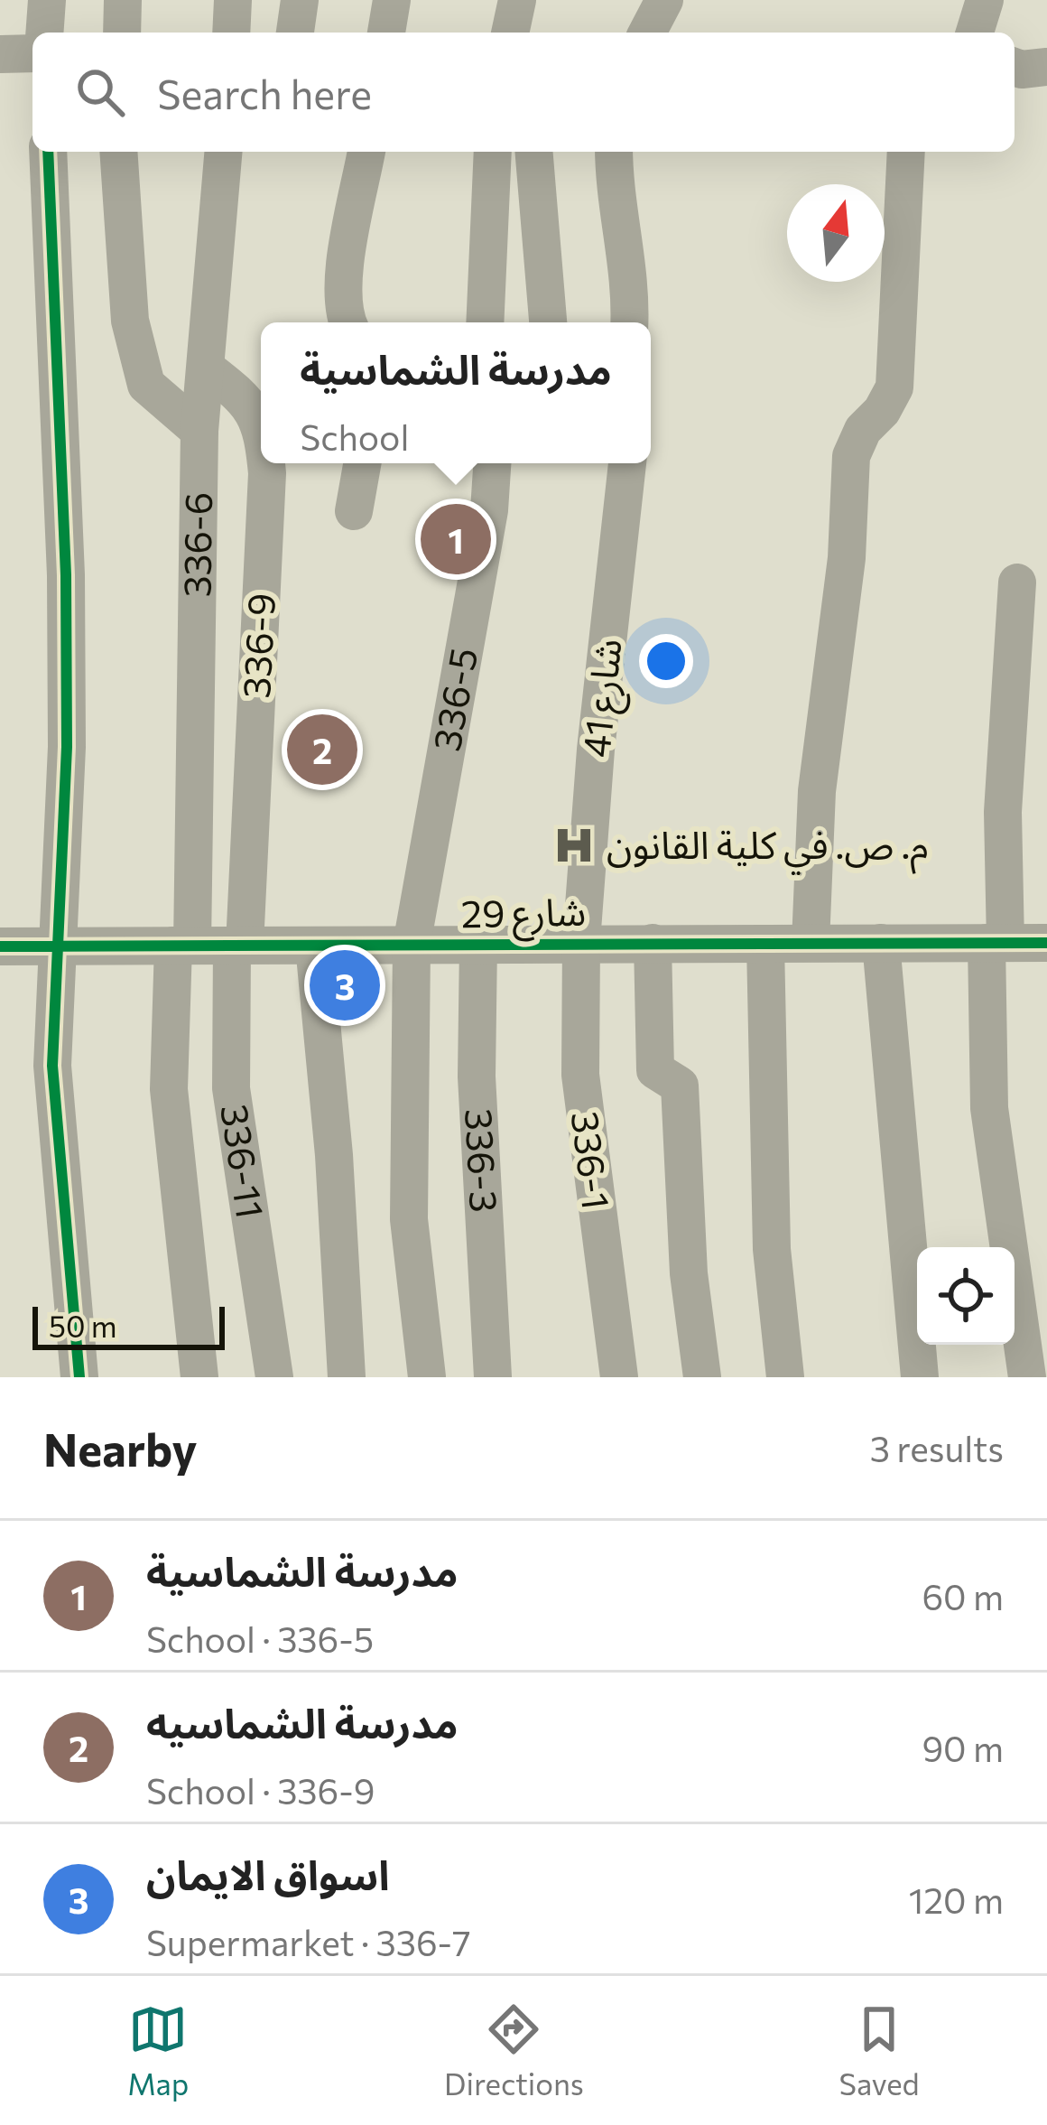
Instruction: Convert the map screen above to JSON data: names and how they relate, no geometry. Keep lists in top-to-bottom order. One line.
{"streets":{"street":["336-6","336-9","شارع 41","336-5","شارع 29","336-3","336-1","336-11"]},"crossings":[["336-6","336-9"],["336-6","شارع 29"],["336-9","شارع 29"],["336-9","336-11"],["شارع 41","شارع 29"],["شارع 41","336-1"],["336-5","شارع 29"],["شارع 29","336-3"],["شارع 29","336-1"],["شارع 29","336-11"]],"places":{"hospital":["م. ص. في كلية القانون"]},"scale_bar":"50 m","north":"top","page":{"search":"Search here","popup":["مدرسة الشماسية","School"],"pins":["1","2","3"],"scale":"50 m","heading":["Nearby","3 results"],"list":[{"mark":"1","name":"مدرسة الشماسية","note":"School · 336-5","value":"60 m"},{"mark":"2","name":"مدرسة الشماسيه","note":"School · 336-9","value":"90 m"},{"mark":"3","name":"اسواق الايمان","note":"Supermarket · 336-7","value":"120 m"}],"nav":["Map","Directions","Saved"]}}
